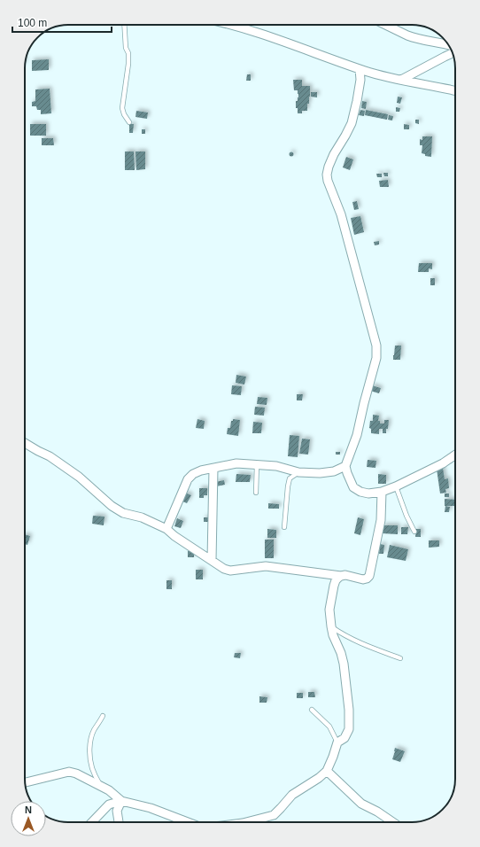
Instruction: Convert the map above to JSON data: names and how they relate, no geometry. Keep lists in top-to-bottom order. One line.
{"scale_bar":"100 m","north":"top"}
